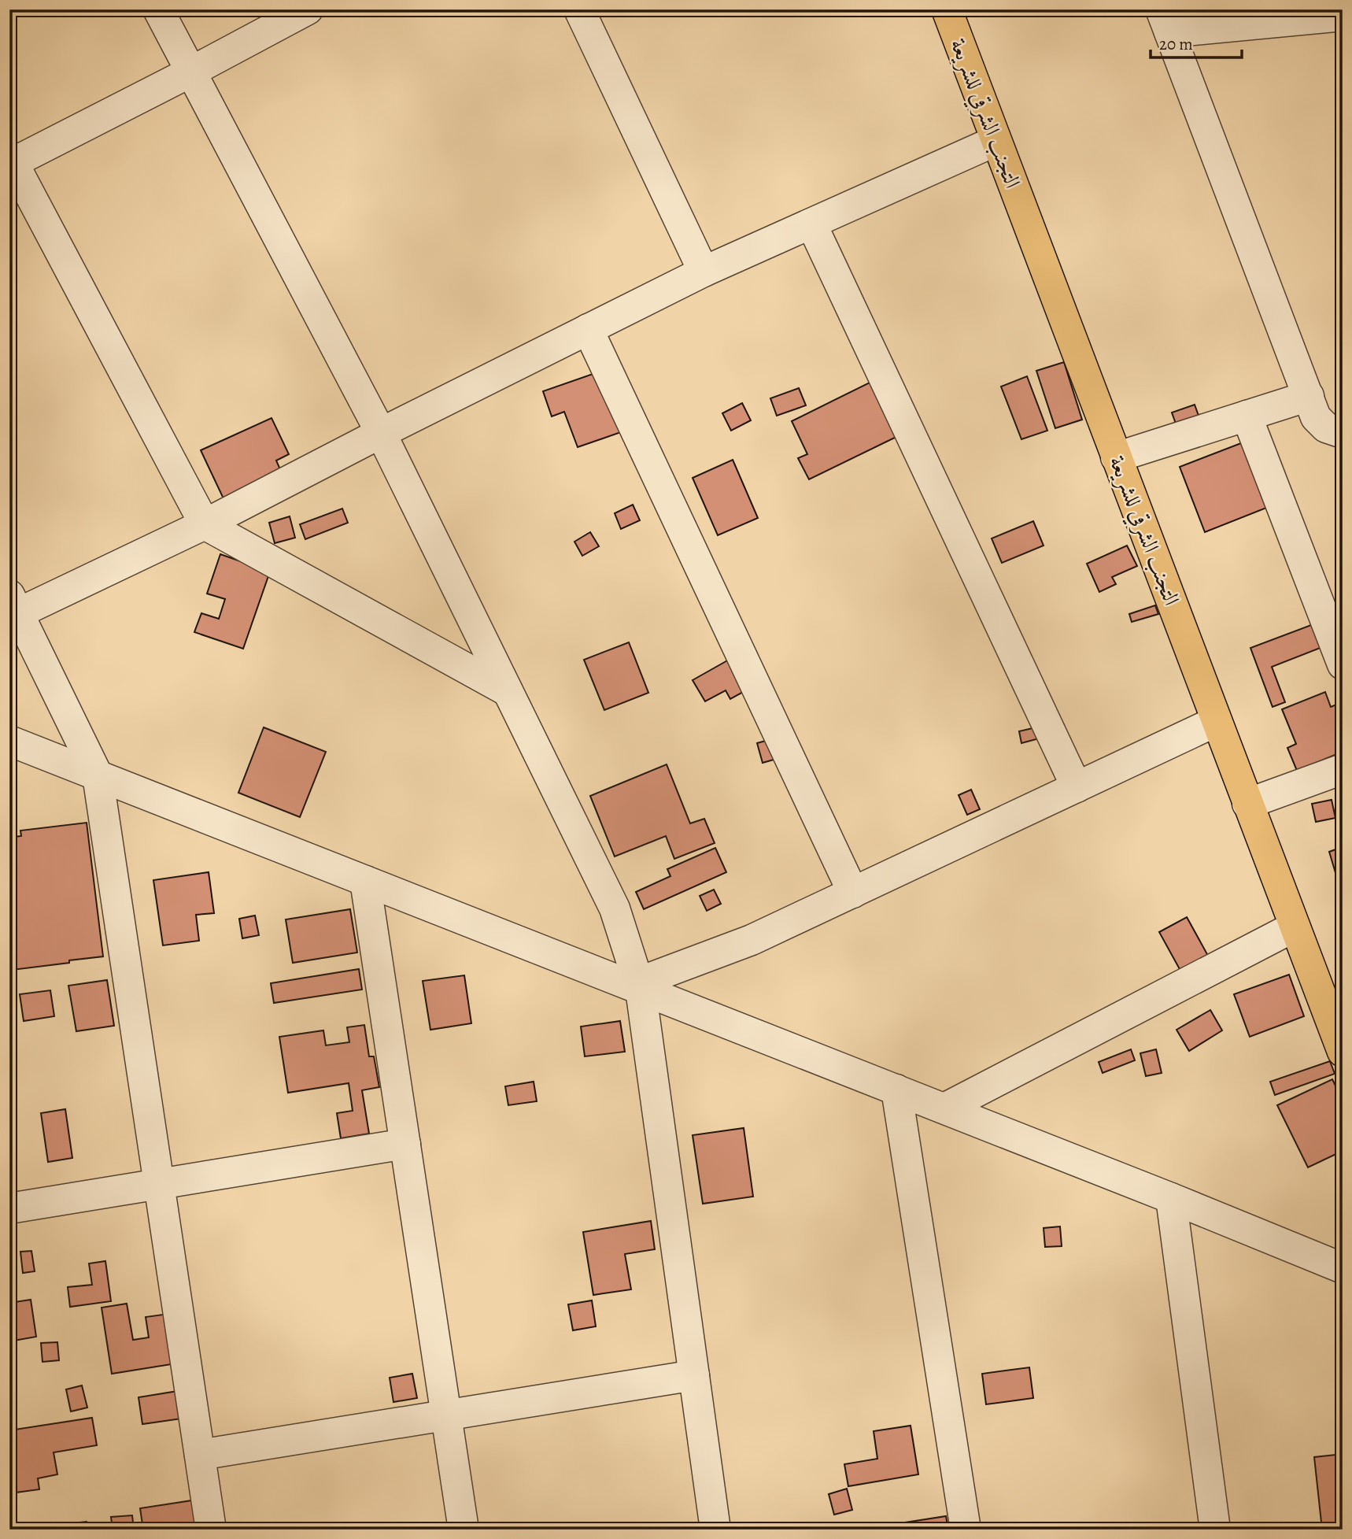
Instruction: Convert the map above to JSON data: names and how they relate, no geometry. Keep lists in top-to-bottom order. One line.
{"streets":{"main road":["التجنب الشرقي للشريعة"]},"scale_bar":"20 m"}
